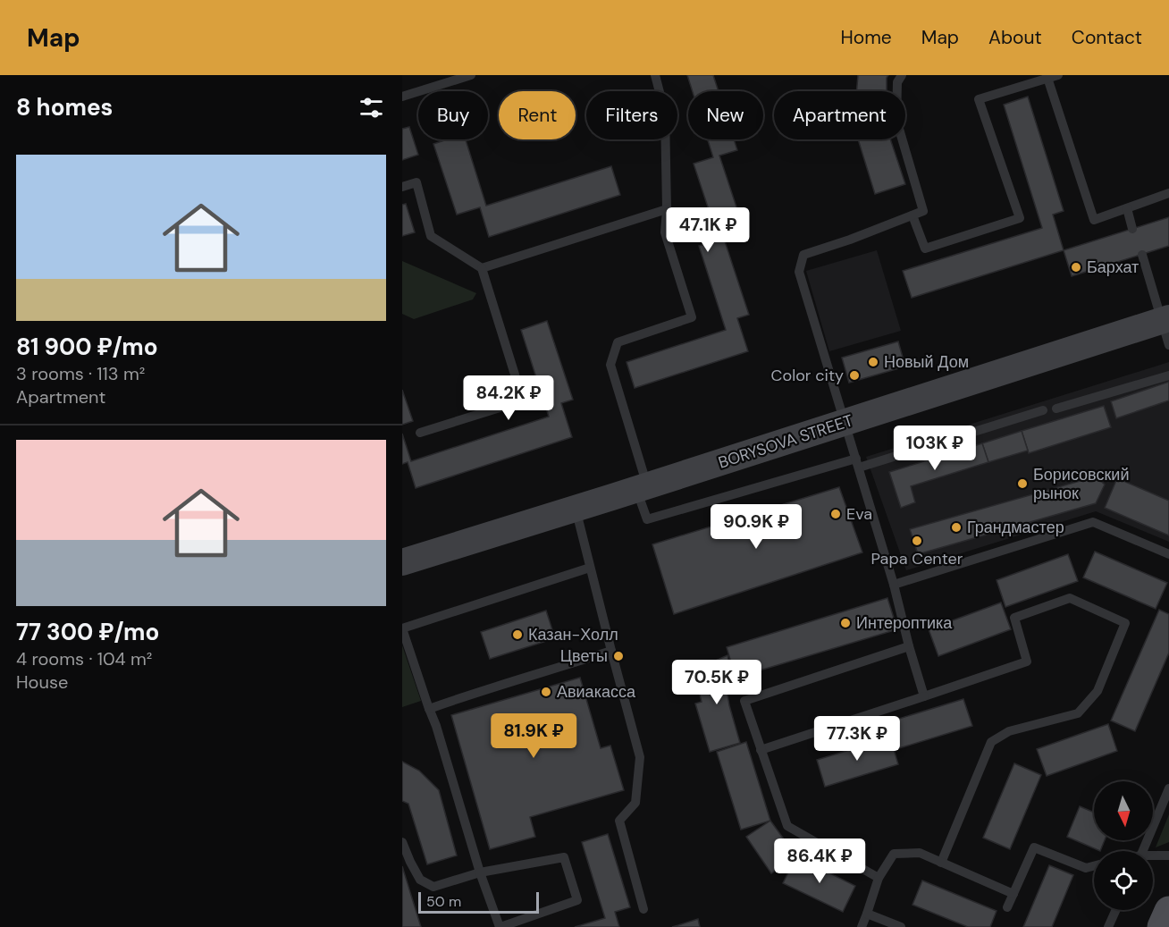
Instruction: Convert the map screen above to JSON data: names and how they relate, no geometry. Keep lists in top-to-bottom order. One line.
{"streets":{"main road":["BORYSOVA STREET"]},"places":["Бархат","Новый Дом","Color city","Борисовский рынок","Eva","Грандмастер","Papa Center","Интероптика","Казан-Холл","Цветы","Авиакасса"],"scale_bar":"50 m","north":"bottom","page":{"header":"Map","nav":["Home","Map","About","Contact"],"heading":"8 homes","chip":["Buy","Rent","Filters","New","Apartment"],"list":[{"name":"81 900 ₽/mo","note":"3 rooms · 113 m² · Apartment"},{"name":"77 300 ₽/mo","note":"4 rooms · 104 m² · House"}],"price":["47.1K ₽","84.2K ₽","103K ₽","90.9K ₽","70.5K ₽","81.9K ₽","77.3K ₽","86.4K ₽"],"scale":"50 m"}}
